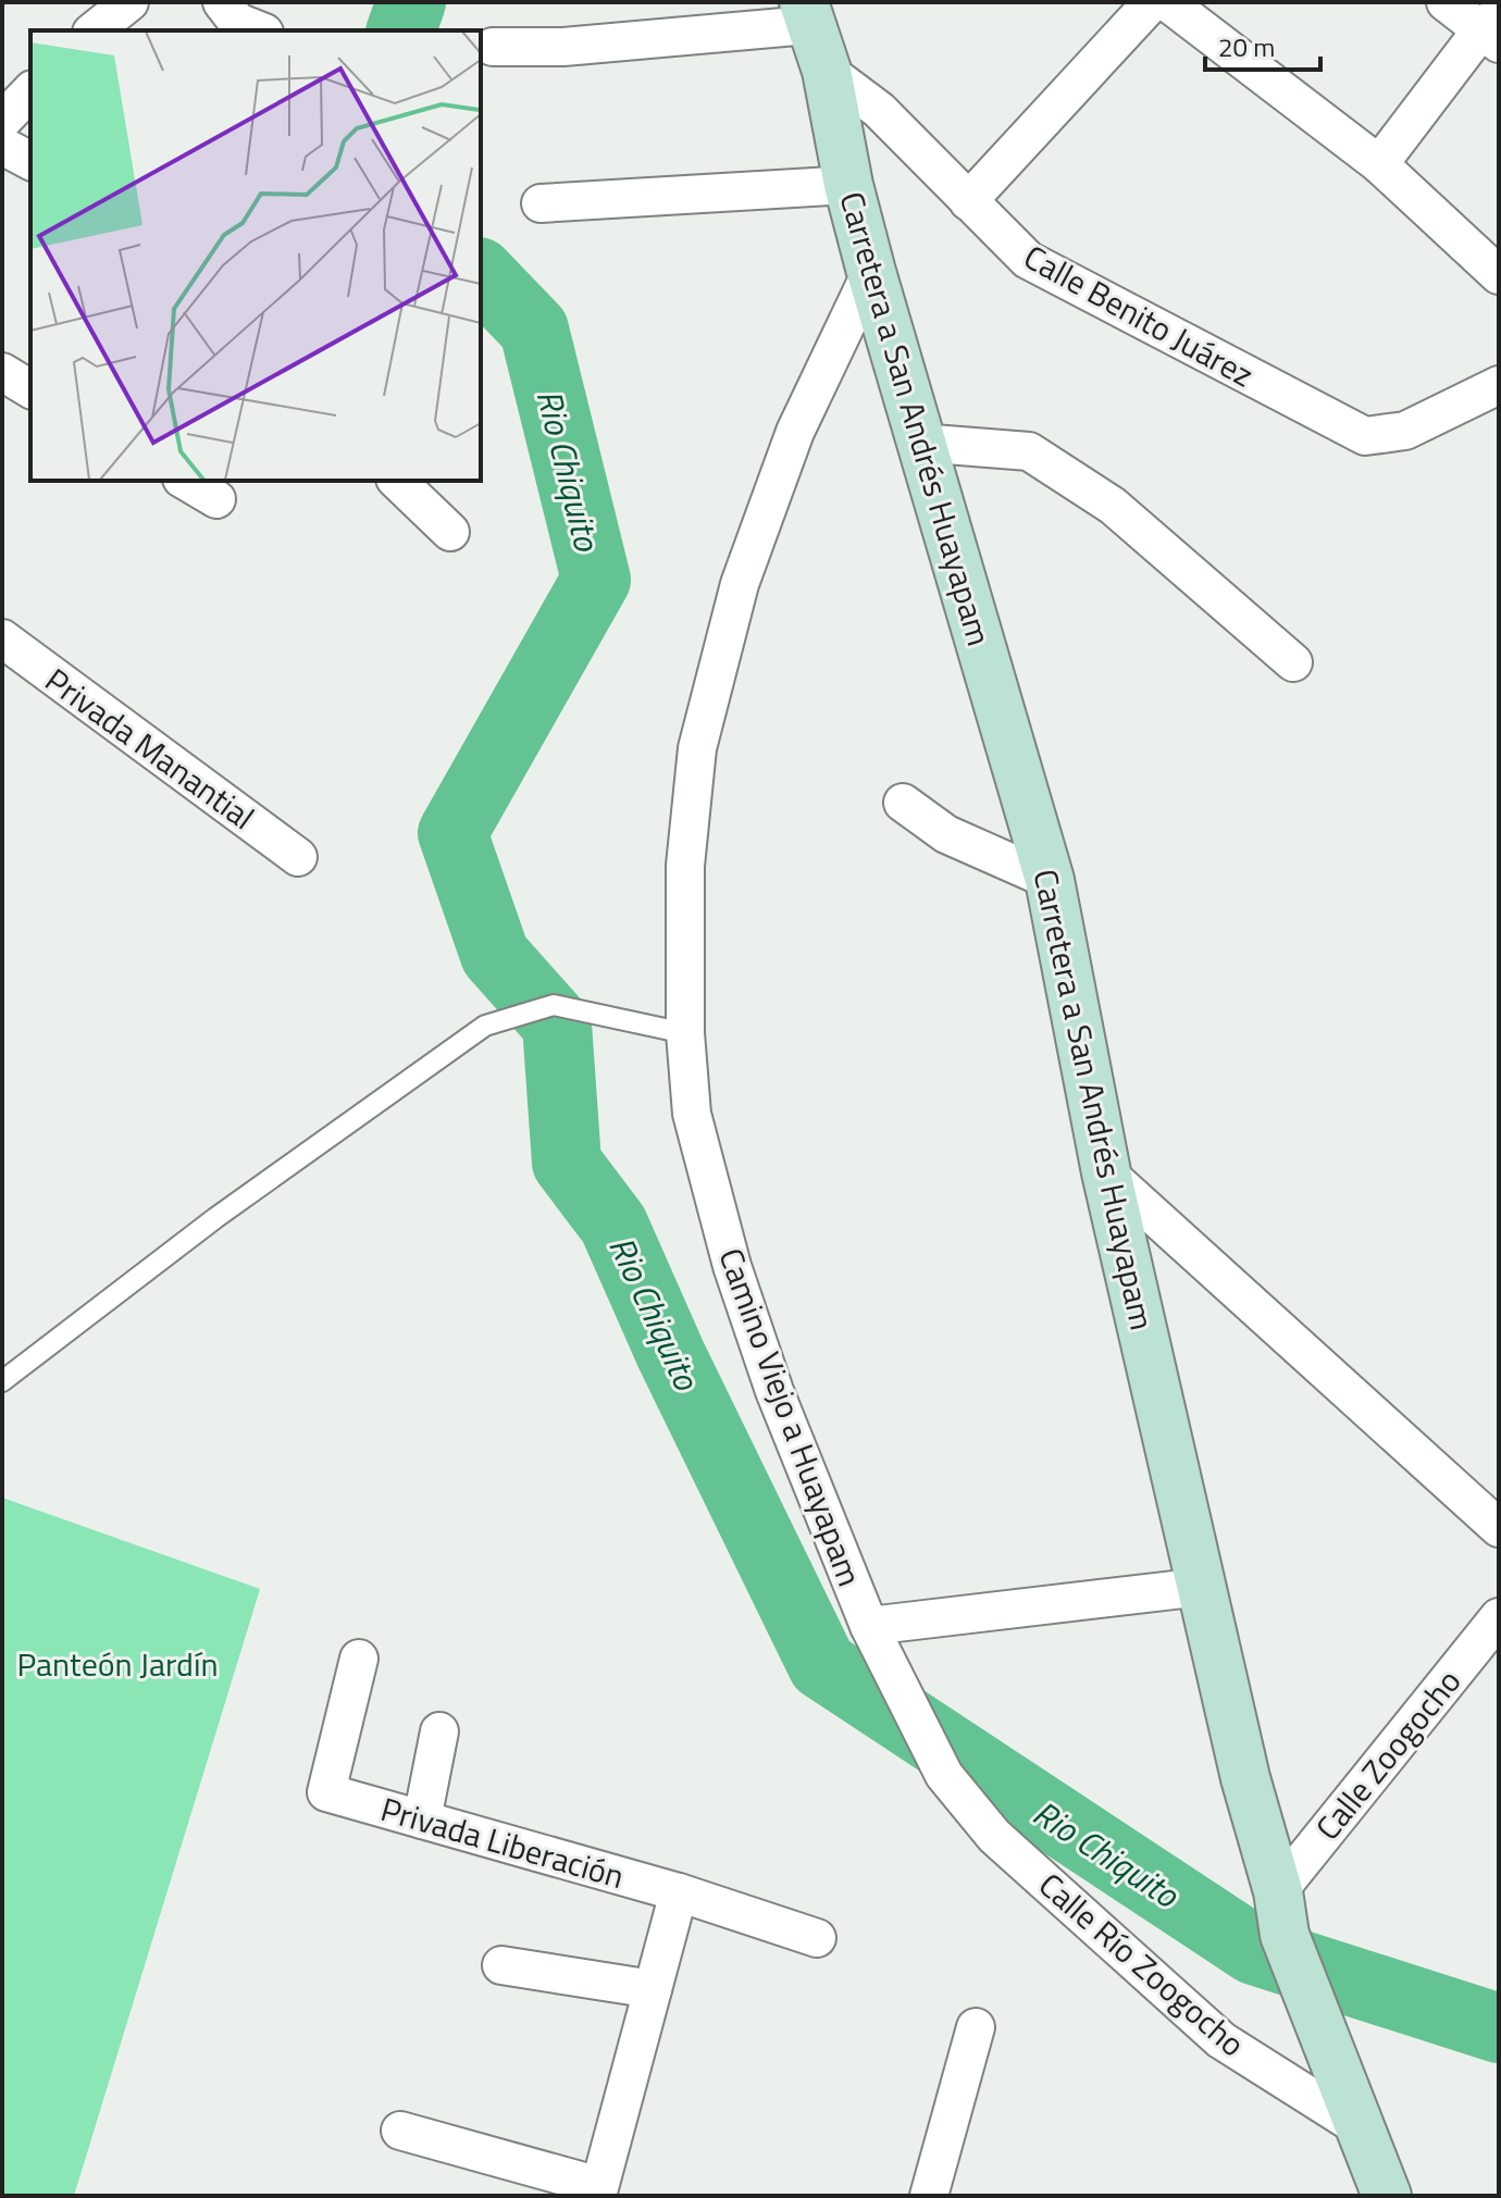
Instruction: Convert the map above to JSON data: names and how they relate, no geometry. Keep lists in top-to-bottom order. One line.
{"streets":{"main road":["Carretera a San Andrés Huayapam"],"street":["Calle Benito Juárez","Privada Manantial","Camino Viejo a Huayapam","Calle Zoogocho","Privada Liberación","Calle Río Zoogocho"]},"crossings":[["Calle Benito Juárez","Carretera a San Andrés Huayapam"],["Carretera a San Andrés Huayapam","Camino Viejo a Huayapam"],["Carretera a San Andrés Huayapam","Calle Zoogocho"],["Carretera a San Andrés Huayapam","Calle Río Zoogocho"],["Camino Viejo a Huayapam","Calle Río Zoogocho"]],"water":["Rio Chiquito"],"parks":["Panteón Jardín"],"scale_bar":"20 m"}
